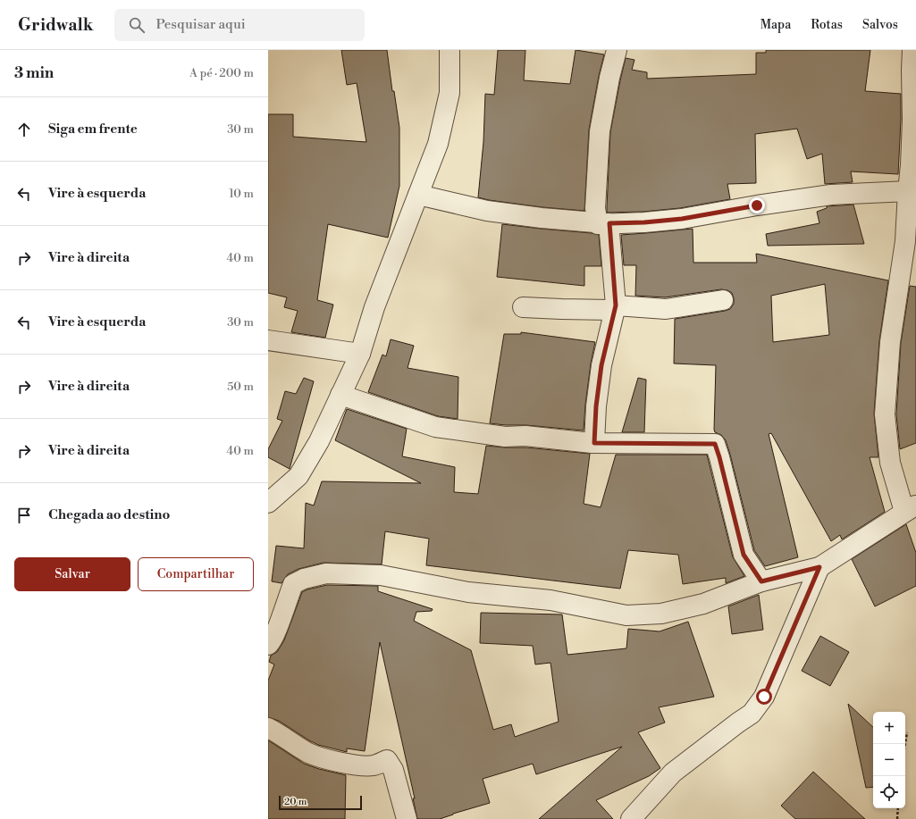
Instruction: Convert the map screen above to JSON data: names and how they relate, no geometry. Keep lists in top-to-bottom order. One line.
{"scale_bar":"20 m","page":{"header":"Gridwalk","search":"Pesquisar aqui","nav":["Mapa","Rotas","Salvos"],"heading":["3 min","A pé · 200 m"],"list":[["Siga em frente","30 m"],["Vire à esquerda","10 m"],["Vire à direita","40 m"],["Vire à esquerda","30 m"],["Vire à direita","50 m"],["Vire à direita","40 m"],"Chegada ao destino"],"buttons":["Salvar","Compartilhar"],"map_buttons":["+","−"],"scale":"20 m"}}
